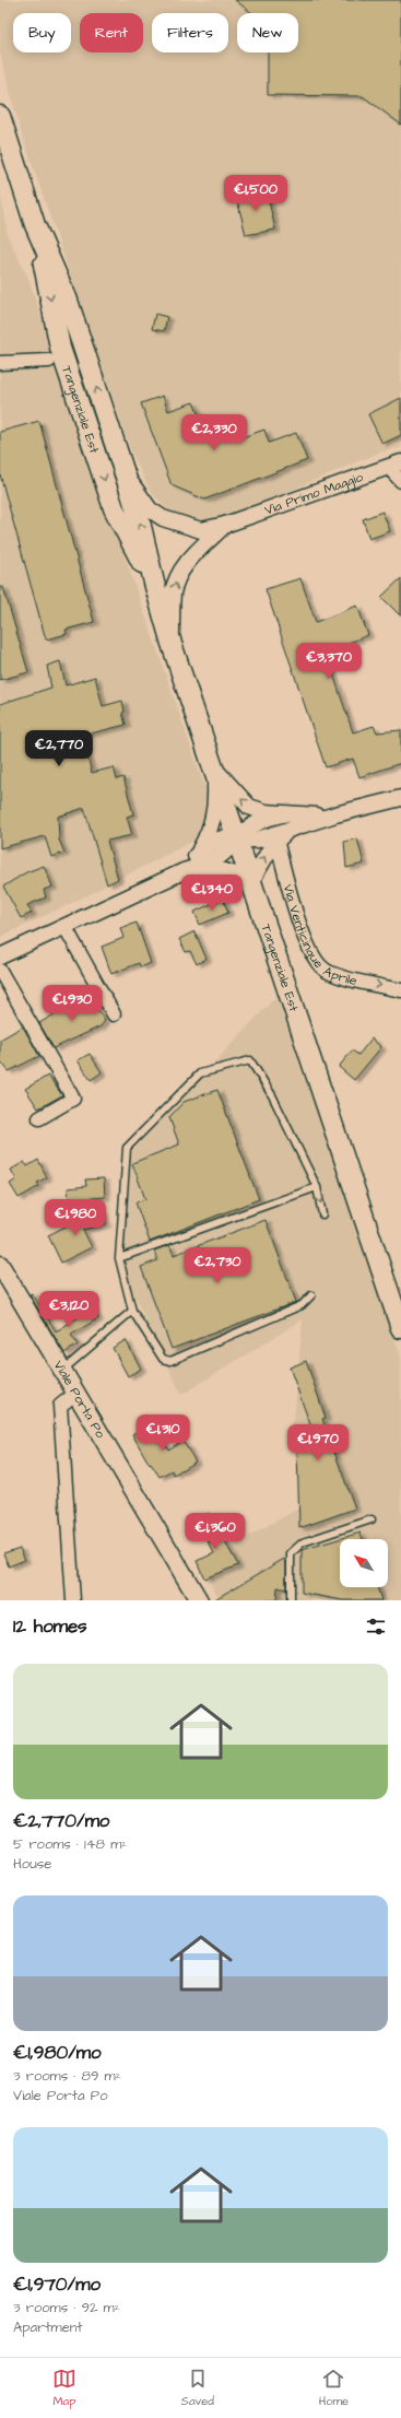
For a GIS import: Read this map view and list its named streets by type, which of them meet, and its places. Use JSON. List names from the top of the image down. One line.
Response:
{"streets":{"main road":["Tangenziale Est","Viale Porta Po"],"street":["Via Primo Maggio","Via Venticinque Aprile"]},"crossings":[["Tangenziale Est","Via Primo Maggio"]],"one_way":["Via Venticinque Aprile"],"north":"top left","page":{"chip":["Buy","Rent","Filters","New"],"price":["€1,500","€2,330","€3,370","€2,770","€1,340","€1,930","€1,980","€2,730","€3,120","€1,310","€1,970","€1,360"],"heading":"12 homes","list":[{"name":"€2,770/mo","note":"5 rooms · 148 m² · House"},{"name":"€1,980/mo","note":"3 rooms · 89 m² · Viale Porta Po"},{"name":"€1,970/mo","note":"3 rooms · 92 m² · Apartment"}],"tabs":["Map","Saved","Home"]}}
